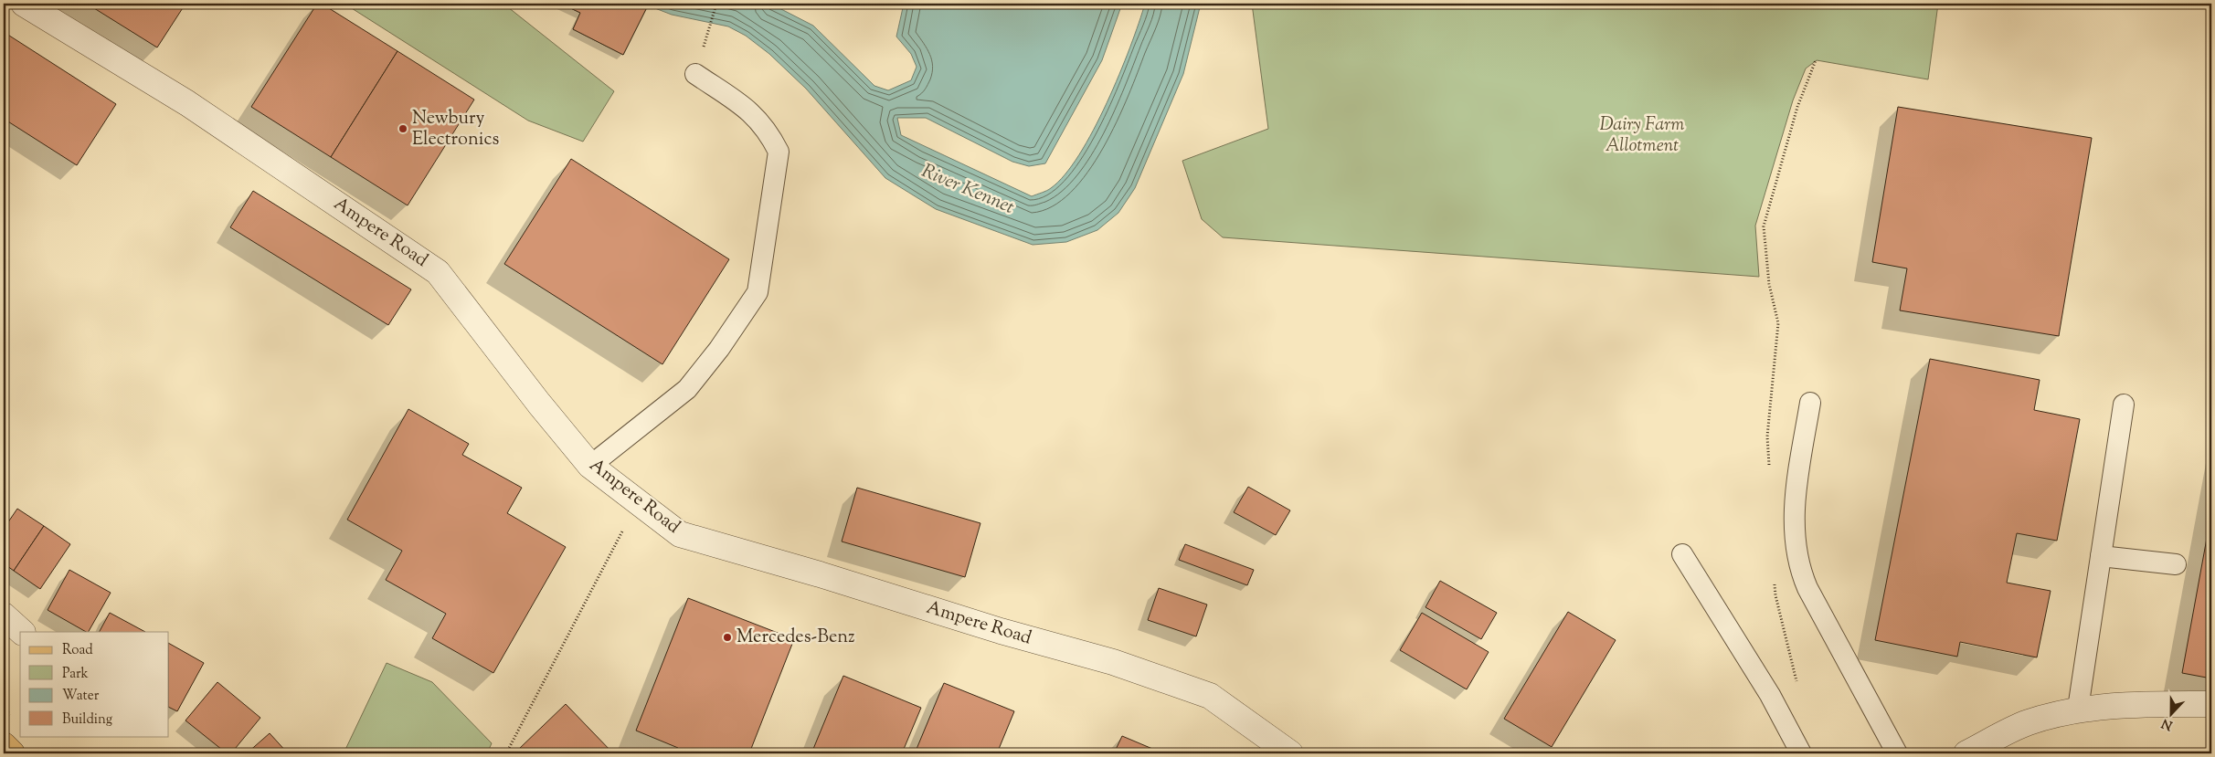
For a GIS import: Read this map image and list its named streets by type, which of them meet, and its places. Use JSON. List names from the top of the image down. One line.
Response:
{"streets":{"street":["Ampere Road"]},"water":["River Kennet"],"parks":["Dairy Farm Allotment"],"places":["Newbury Electronics","Mercedes-Benz"],"legend":["Road","Park","Water","Building"],"north":"bottom"}
